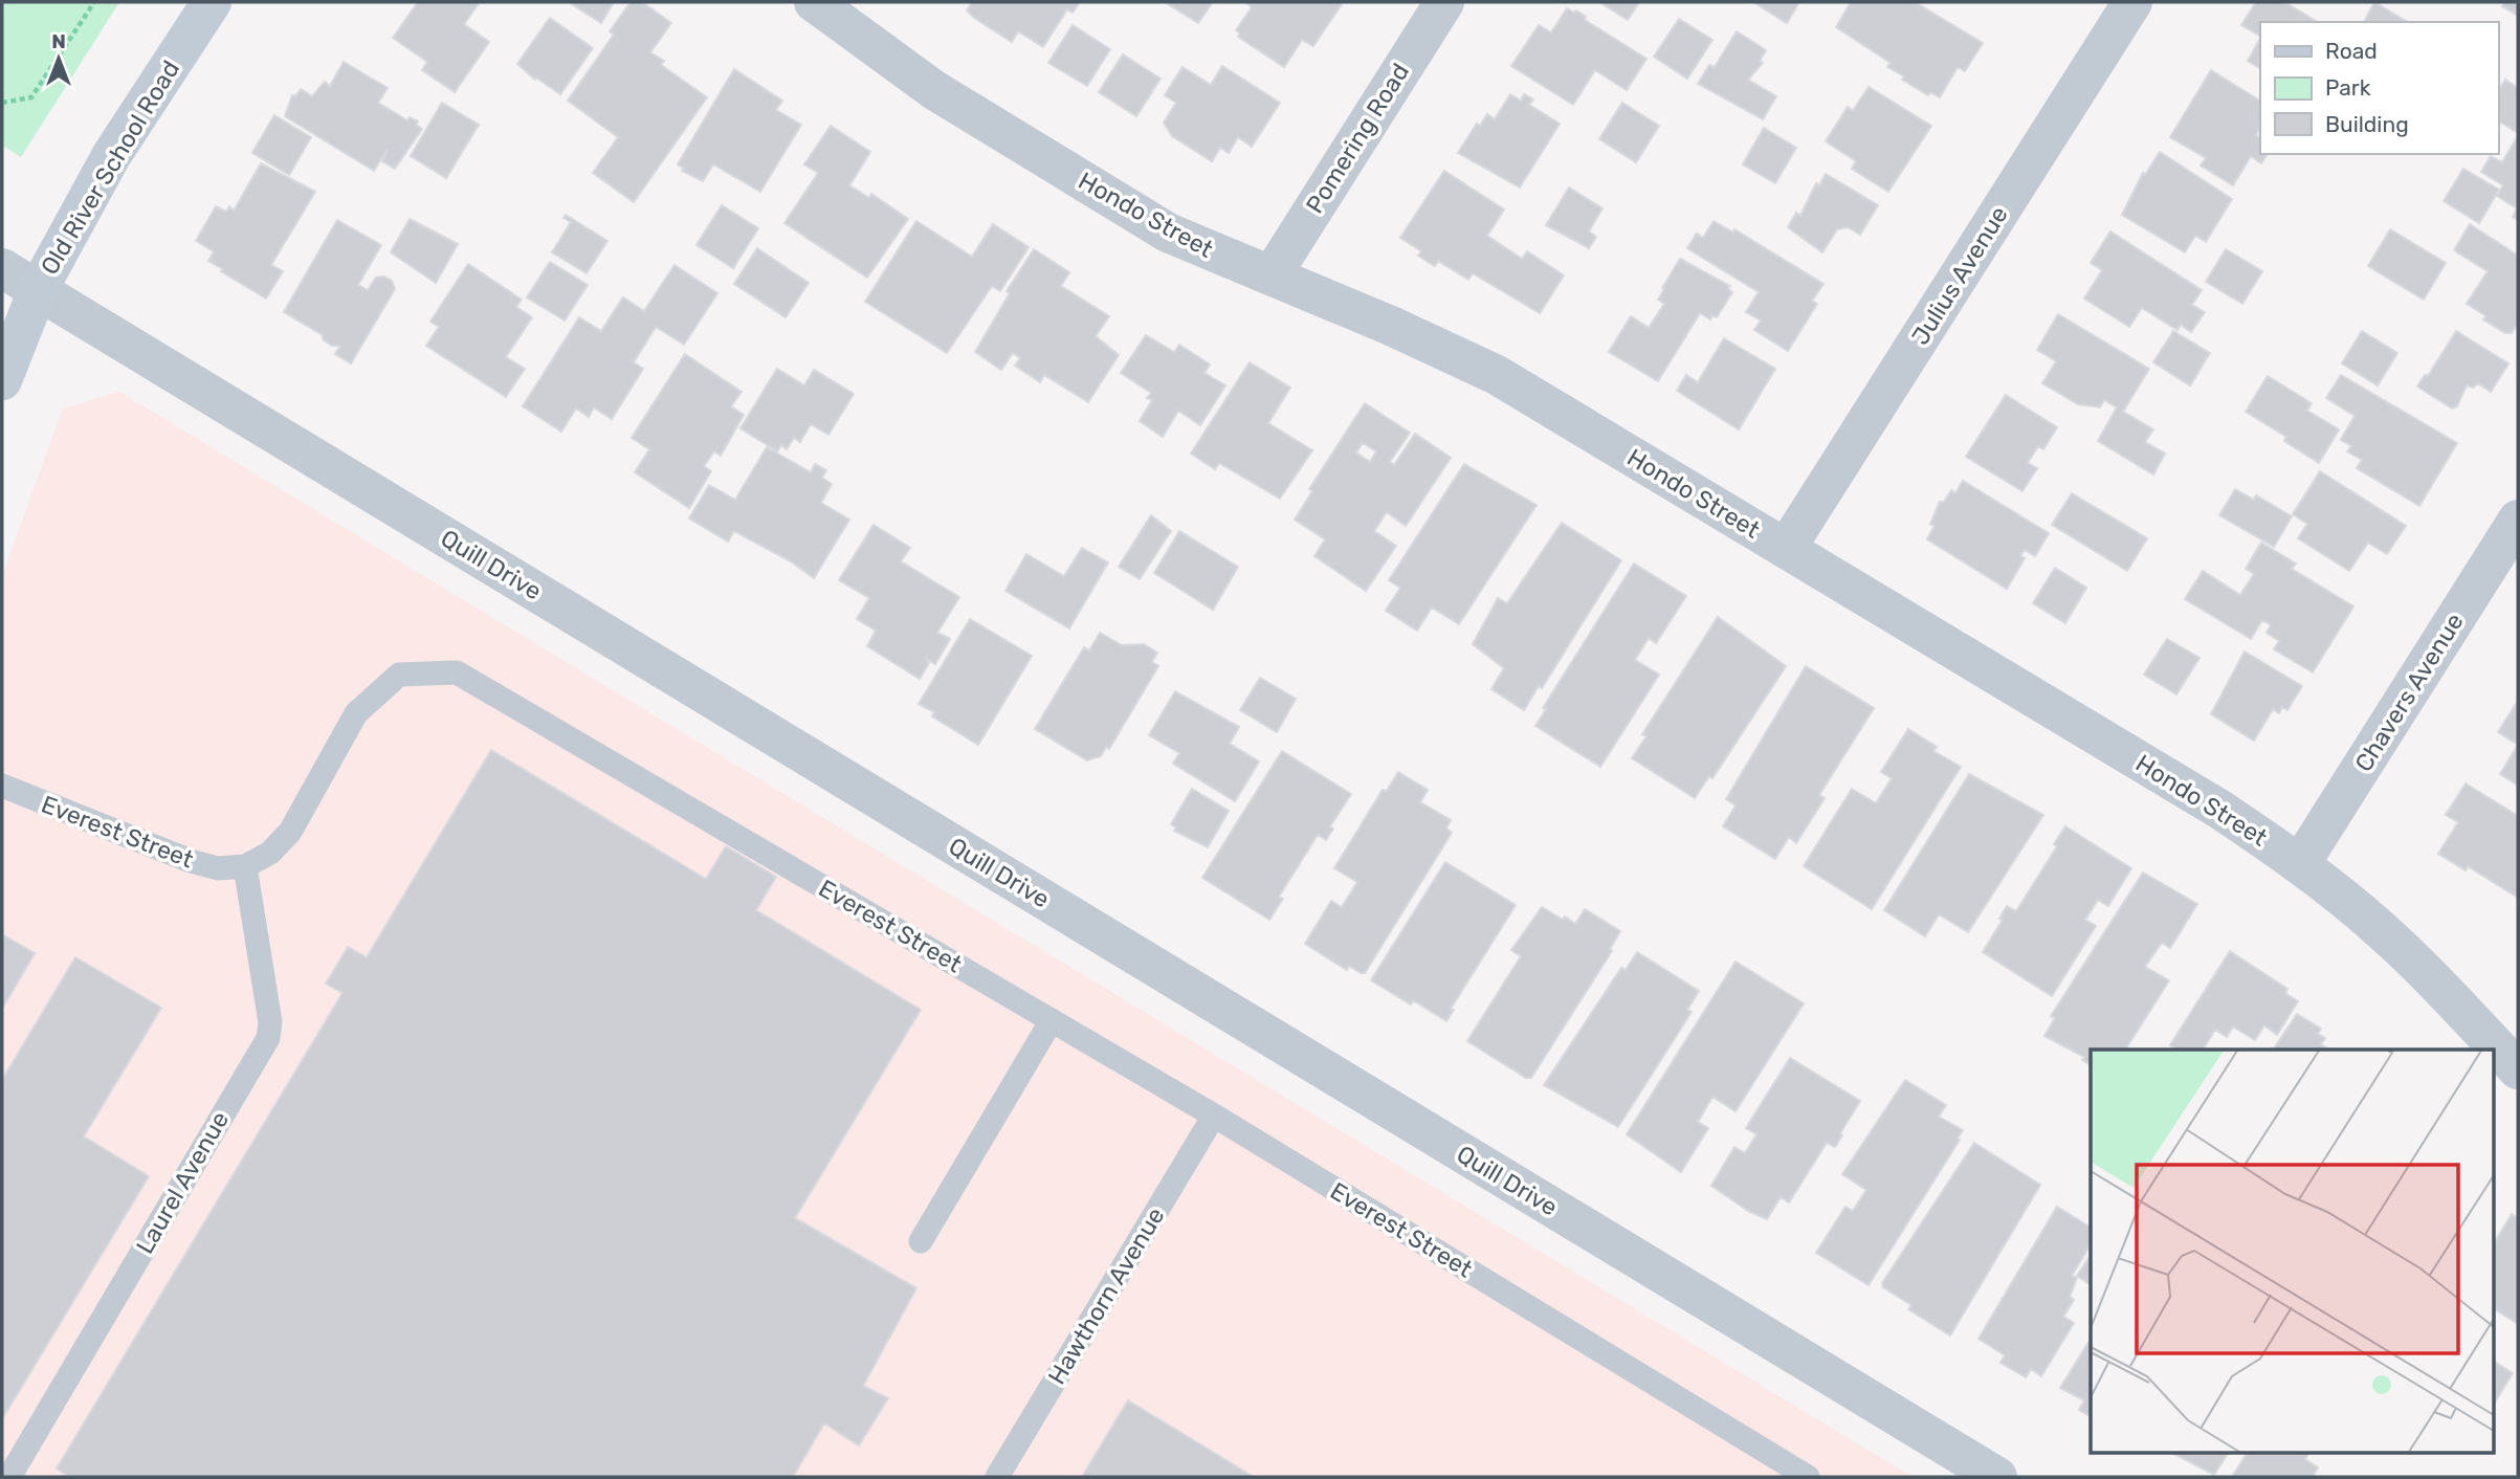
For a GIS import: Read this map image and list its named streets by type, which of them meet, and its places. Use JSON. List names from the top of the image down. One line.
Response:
{"streets":{"main road":["Old River School Road"],"street":["Pomering Road","Hondo Street","Julius Avenue","Quill Drive","Chavers Avenue"],"lane":["Everest Street","Laurel Avenue","Hawthorn Avenue"]},"crossings":[["Pomering Road","Hondo Street"],["Old River School Road","Quill Drive"],["Hondo Street","Julius Avenue"],["Hondo Street","Chavers Avenue"],["Everest Street","Laurel Avenue"],["Everest Street","Hawthorn Avenue"]],"legend":["Road","Park","Building"],"north":"top"}
